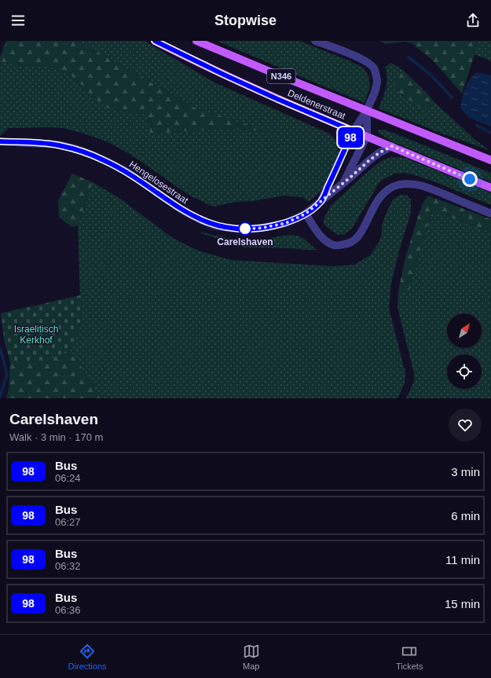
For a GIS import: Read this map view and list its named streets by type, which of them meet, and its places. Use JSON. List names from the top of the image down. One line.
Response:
{"streets":{"main road":["N346","Deldenerstraat"],"street":["Hengelosestraat"]},"crossings":[["Deldenerstraat","Hengelosestraat"]],"parks":["Israelitisch Kerkhof"],"places":["Carelshaven"],"lines":["bus line 98"],"north":"top right","page":{"header":"Stopwise","on_map":"98","heading":["Carelshaven","Walk · 3 min · 170 m"],"list":[{"mark":"98","name":"Bus","note":"06:24","value":"3 min"},{"mark":"98","name":"Bus","note":"06:27","value":"6 min"},{"mark":"98","name":"Bus","note":"06:32","value":"11 min"},{"mark":"98","name":"Bus","note":"06:36","value":"15 min"}],"tabs":["Directions","Map","Tickets"]}}
